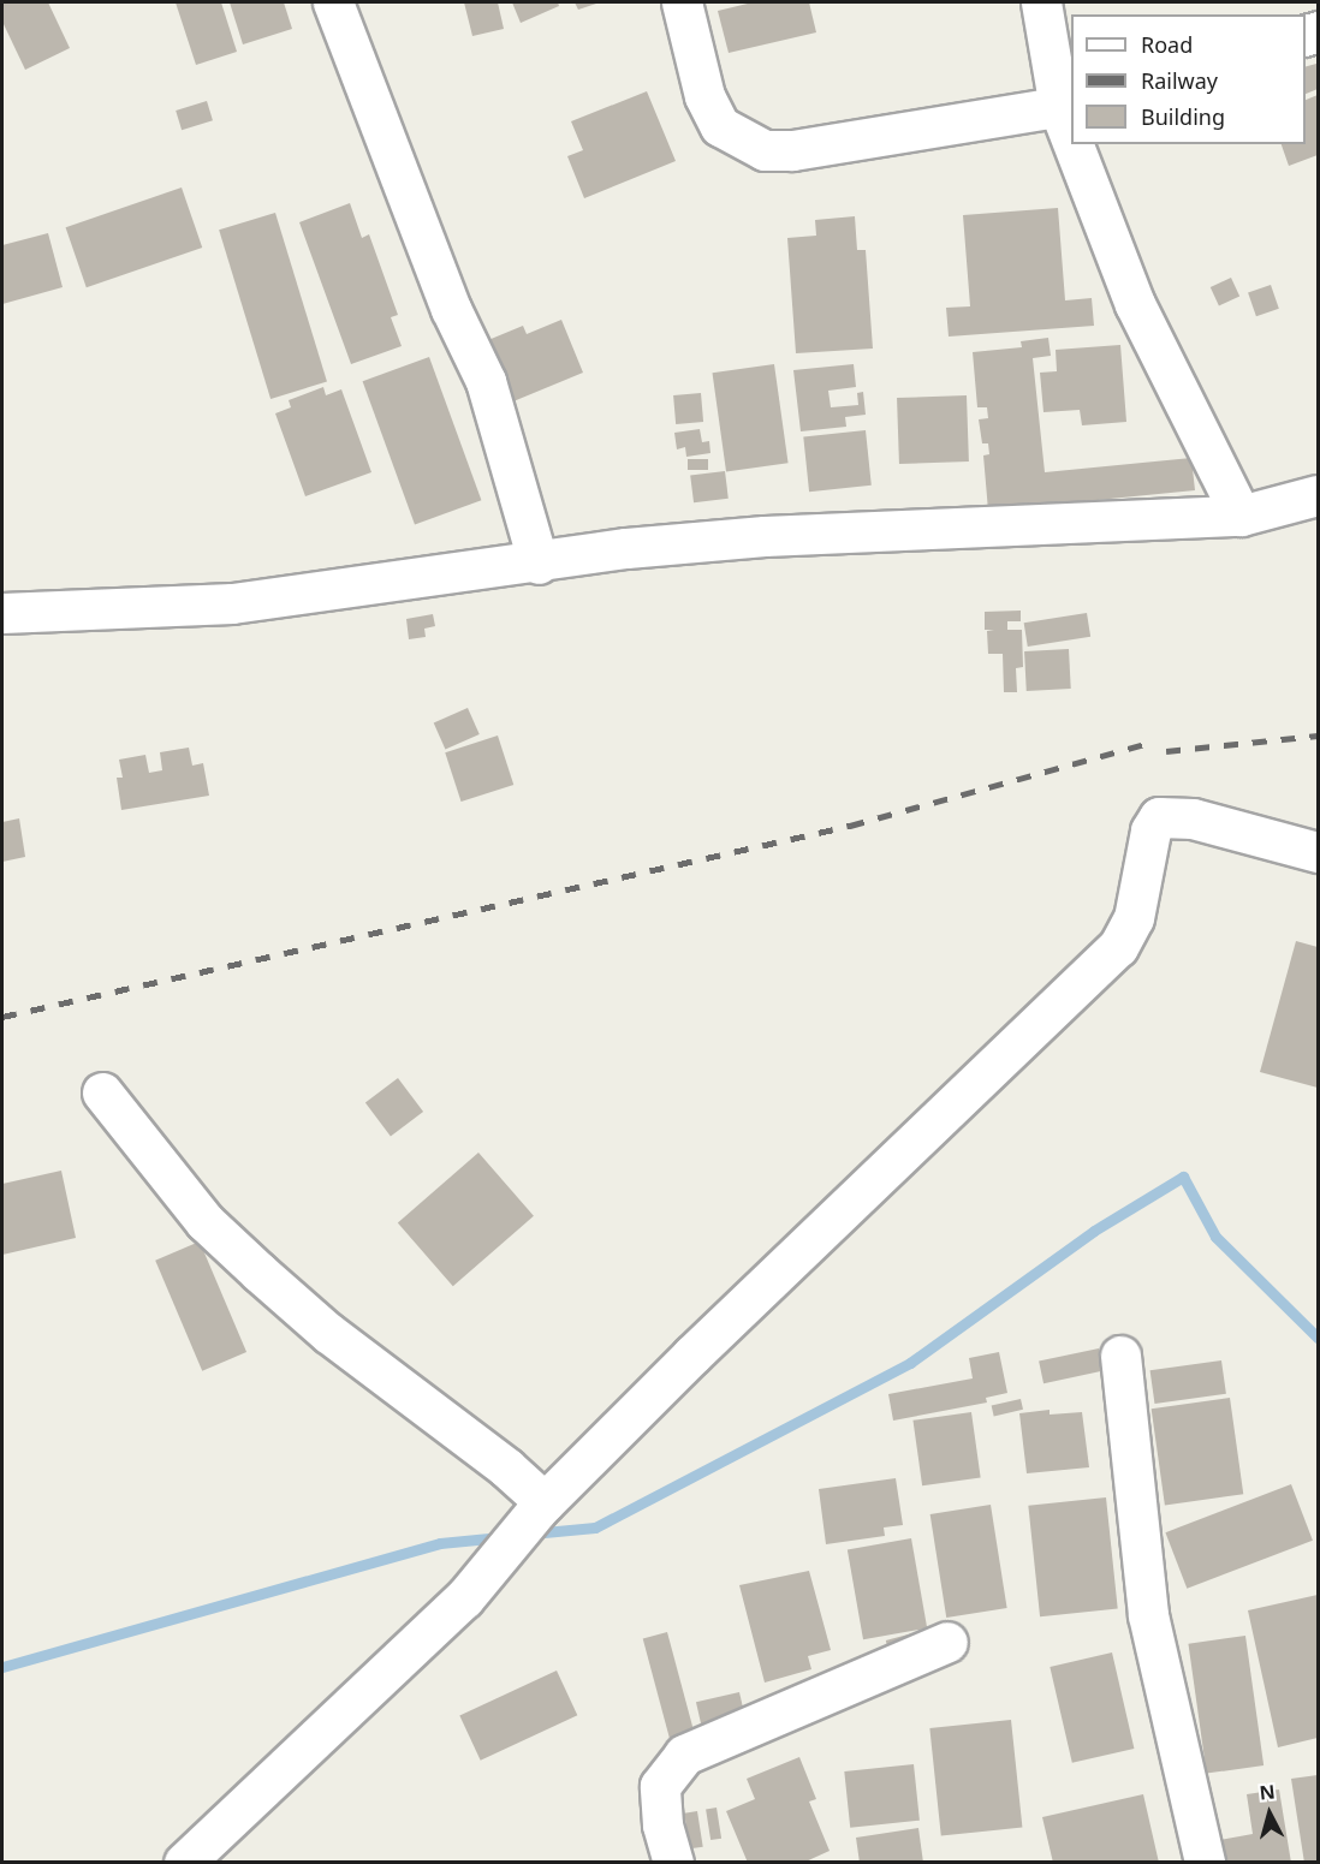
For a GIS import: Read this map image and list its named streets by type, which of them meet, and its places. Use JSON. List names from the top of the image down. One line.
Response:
{"legend":["Road","Railway","Building"],"north":"top"}
